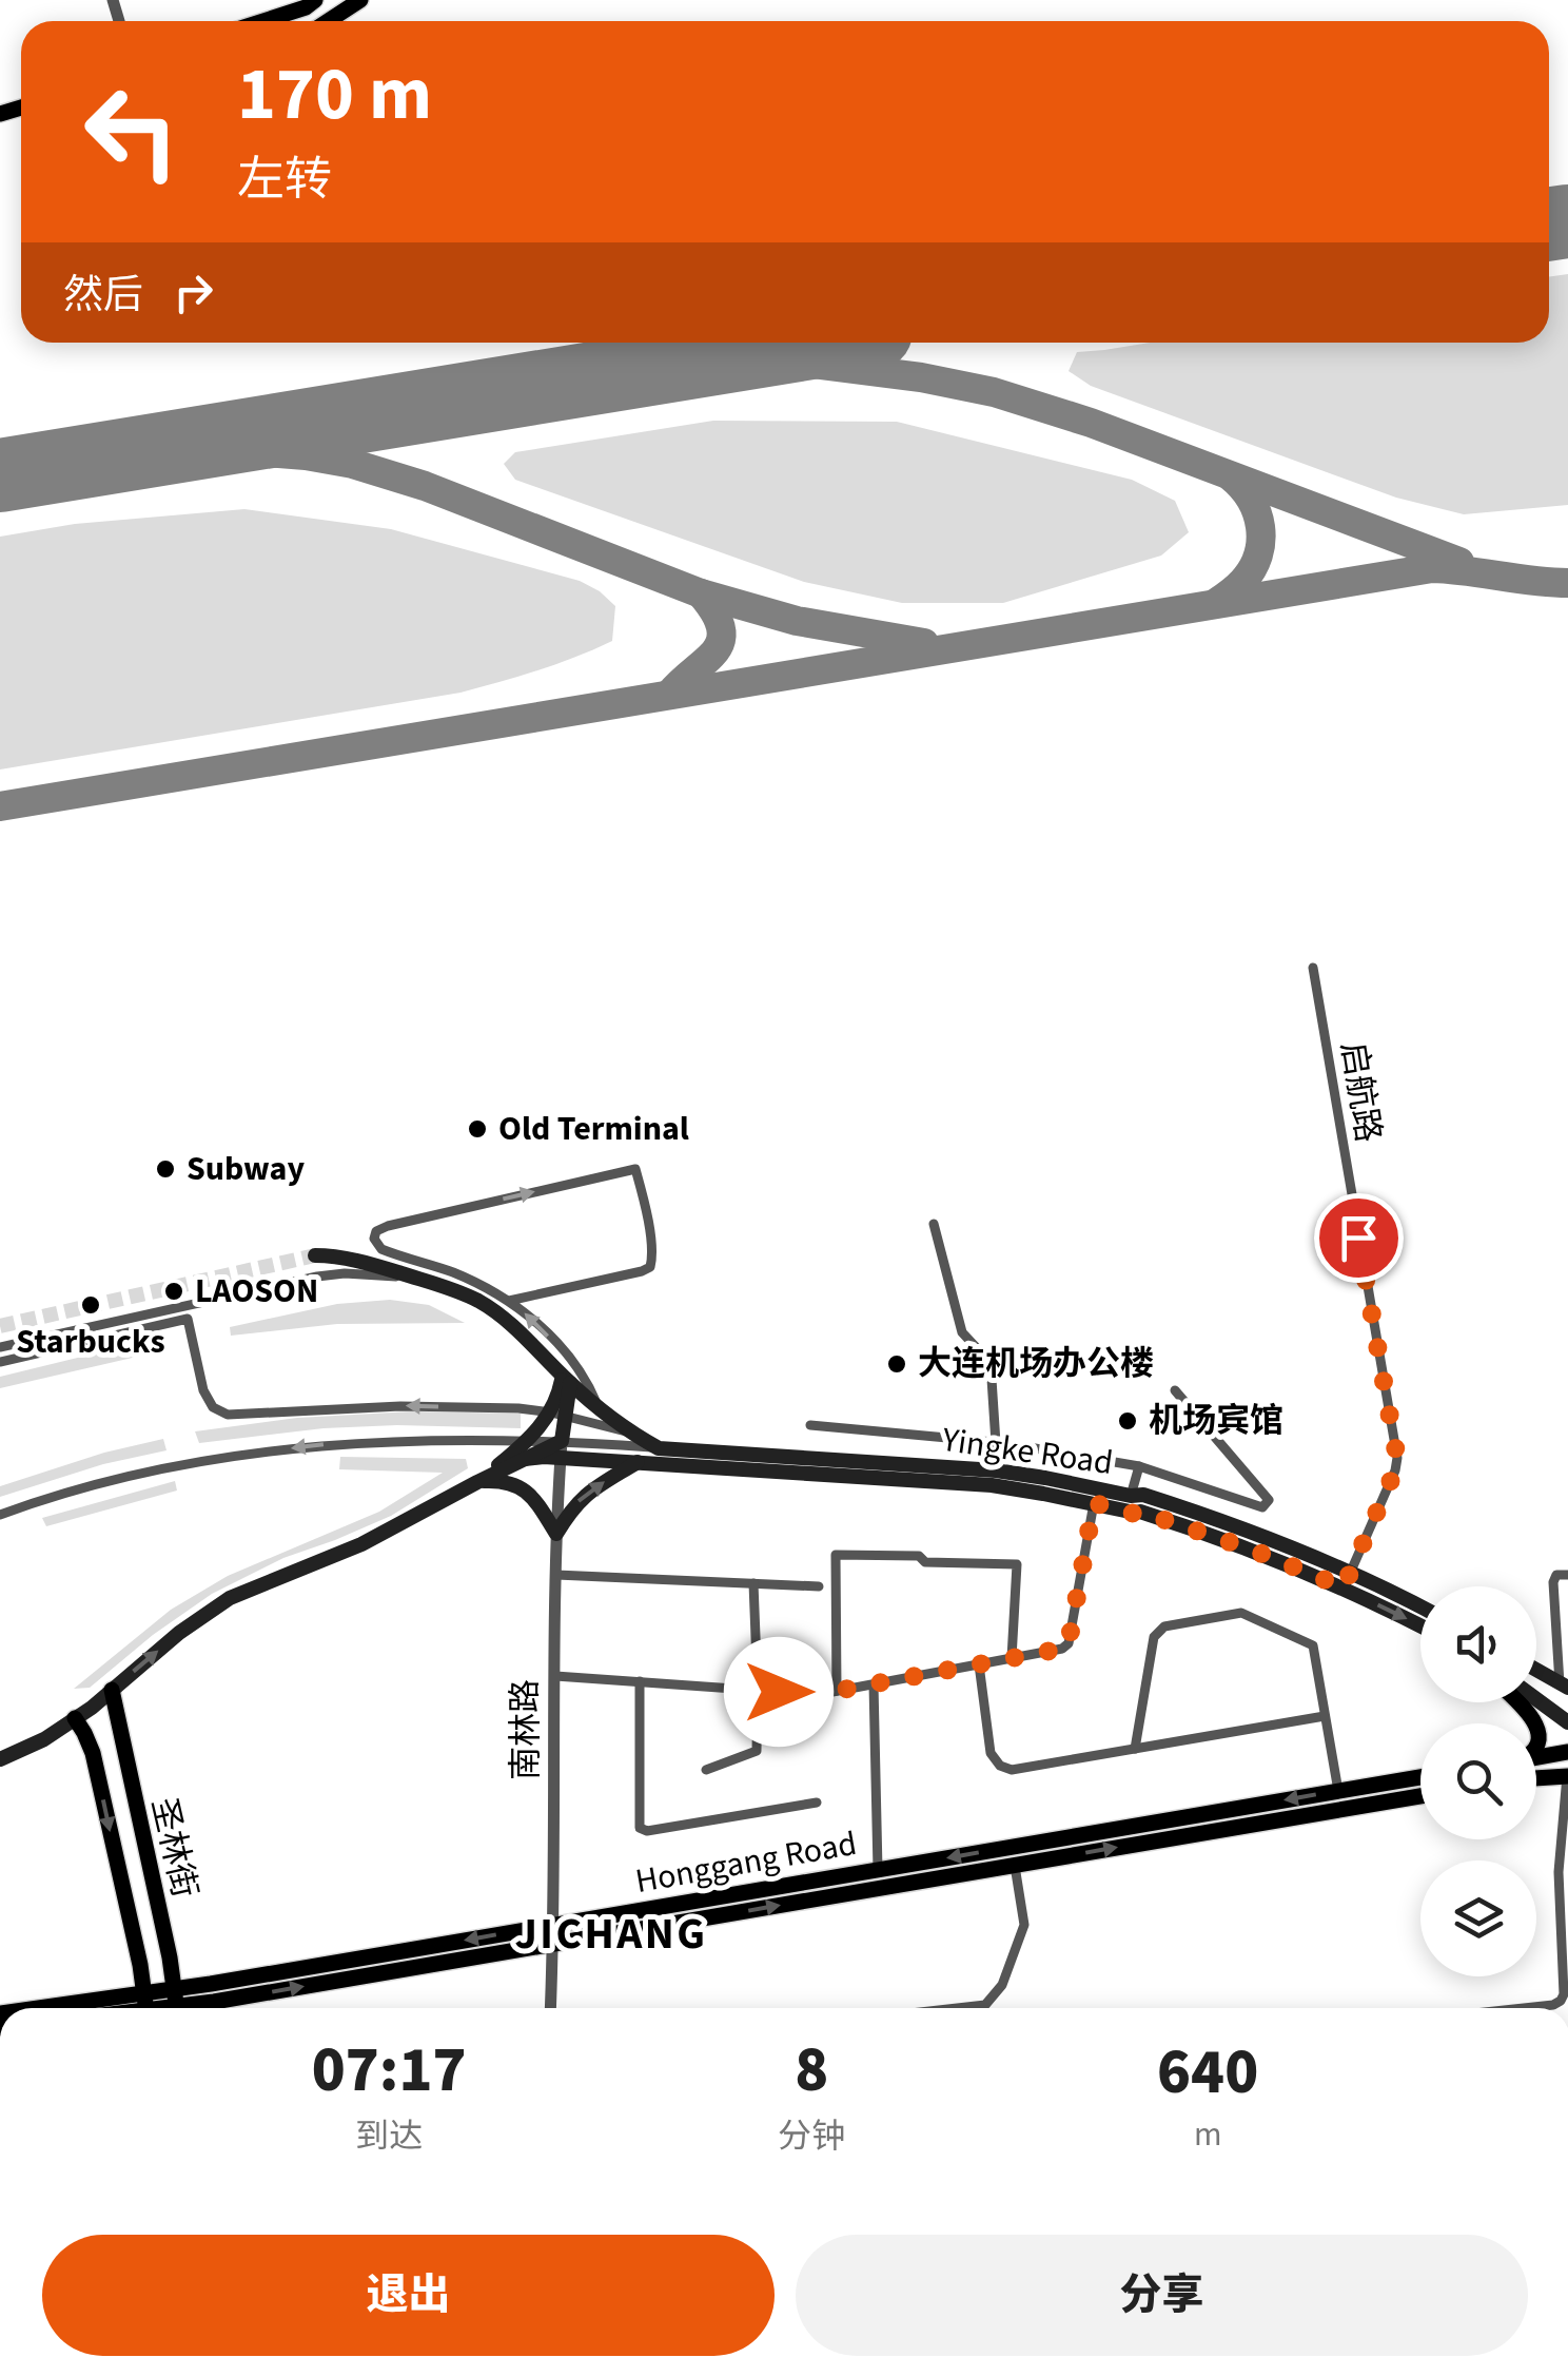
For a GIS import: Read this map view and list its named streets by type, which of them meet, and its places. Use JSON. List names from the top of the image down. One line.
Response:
{"streets":{"main road":["Yingke Road","圣林街","Honggang Road"],"street":["启航路","南林路"]},"crossings":[["启航路","Yingke Road"],["Yingke Road","南林路"],["南林路","Honggang Road"],["圣林街","Honggang Road"]],"districts":["JICHANG"],"places":["Old Terminal","Subway","LAOSON","Starbucks","大连机场办公楼","机场宾馆"],"page":{"turn":["170 m","左转"],"then":"然后","eta":["07:17","到达","8","分钟","640","m"],"buttons":["退出","分享"]}}
